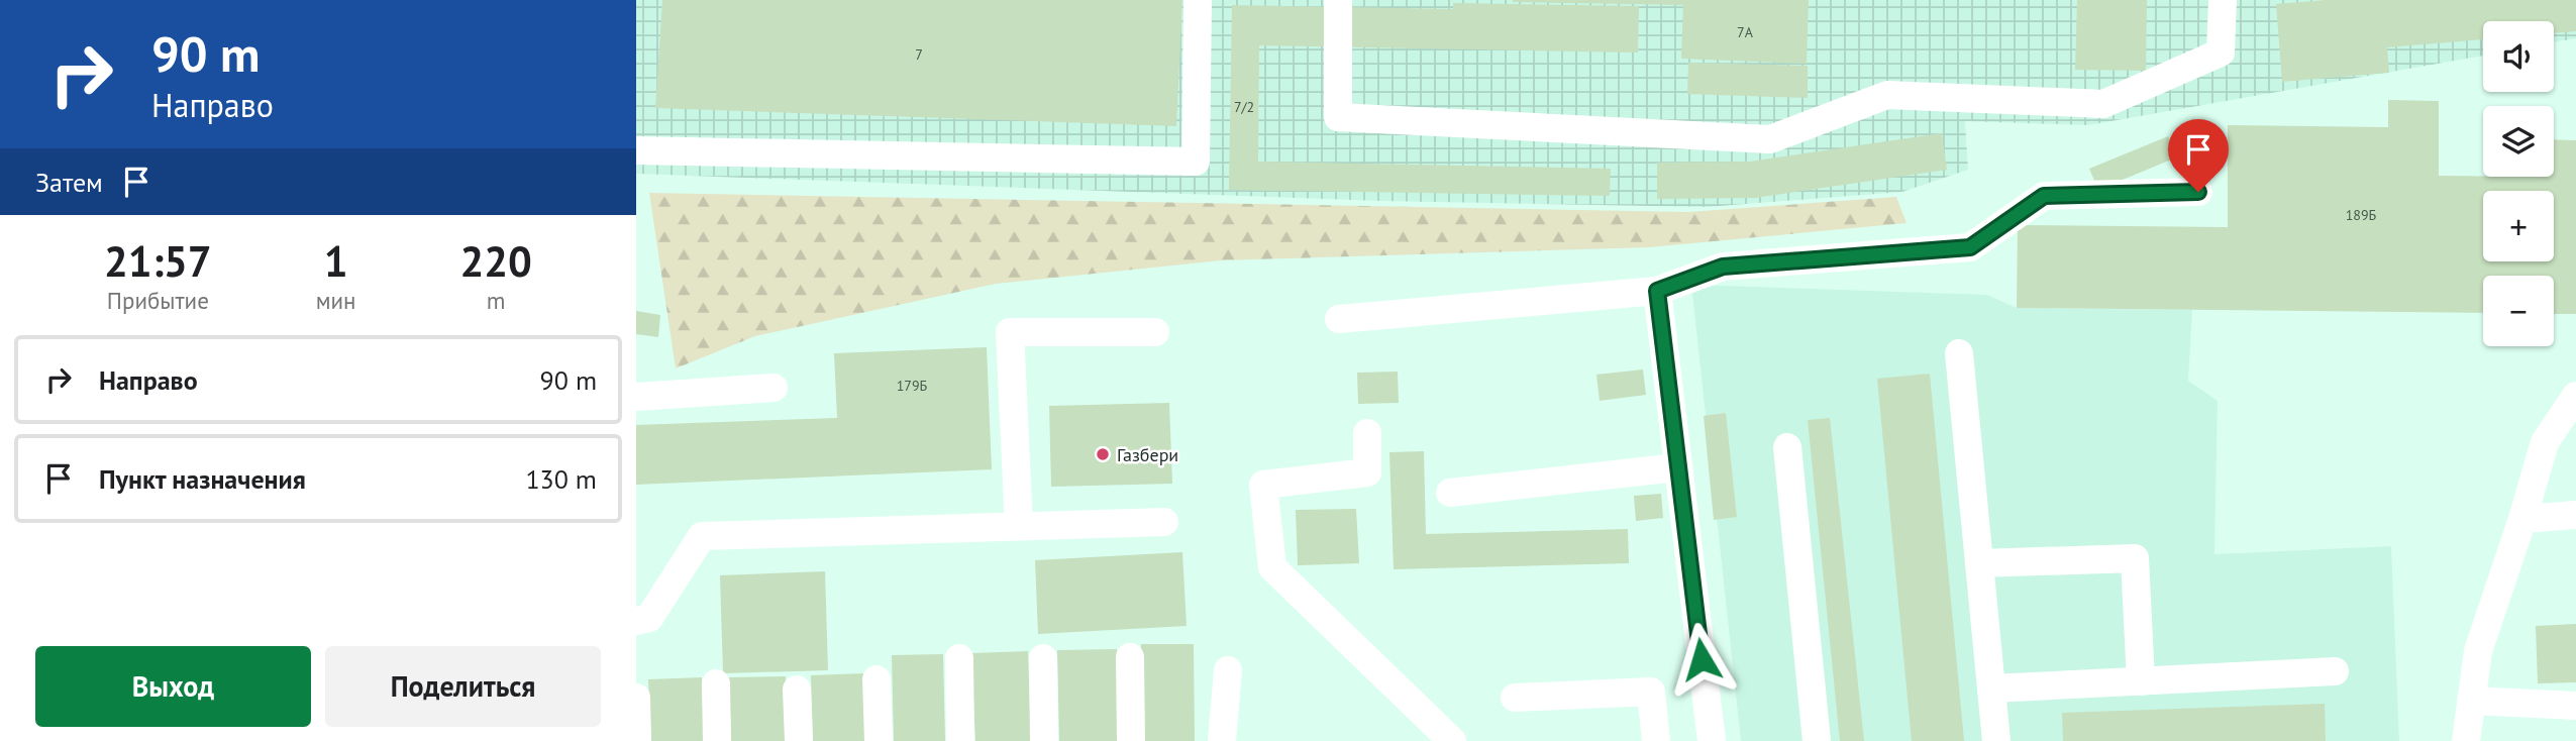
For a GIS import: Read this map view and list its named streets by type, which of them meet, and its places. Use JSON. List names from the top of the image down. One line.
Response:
{"places":["Газбери"],"house_numbers":["7А","7","7/2","189Б","179Б"],"page":{"turn":["90 m","Направо"],"map_buttons":["+","−"],"then":"Затем","eta":["21:57","Прибытие","1","мин","220","m"],"list":[{"name":"Направо","value":"90 m"},{"name":"Пункт назначения","value":"130 m"}],"buttons":["Выход","Поделиться"]}}
